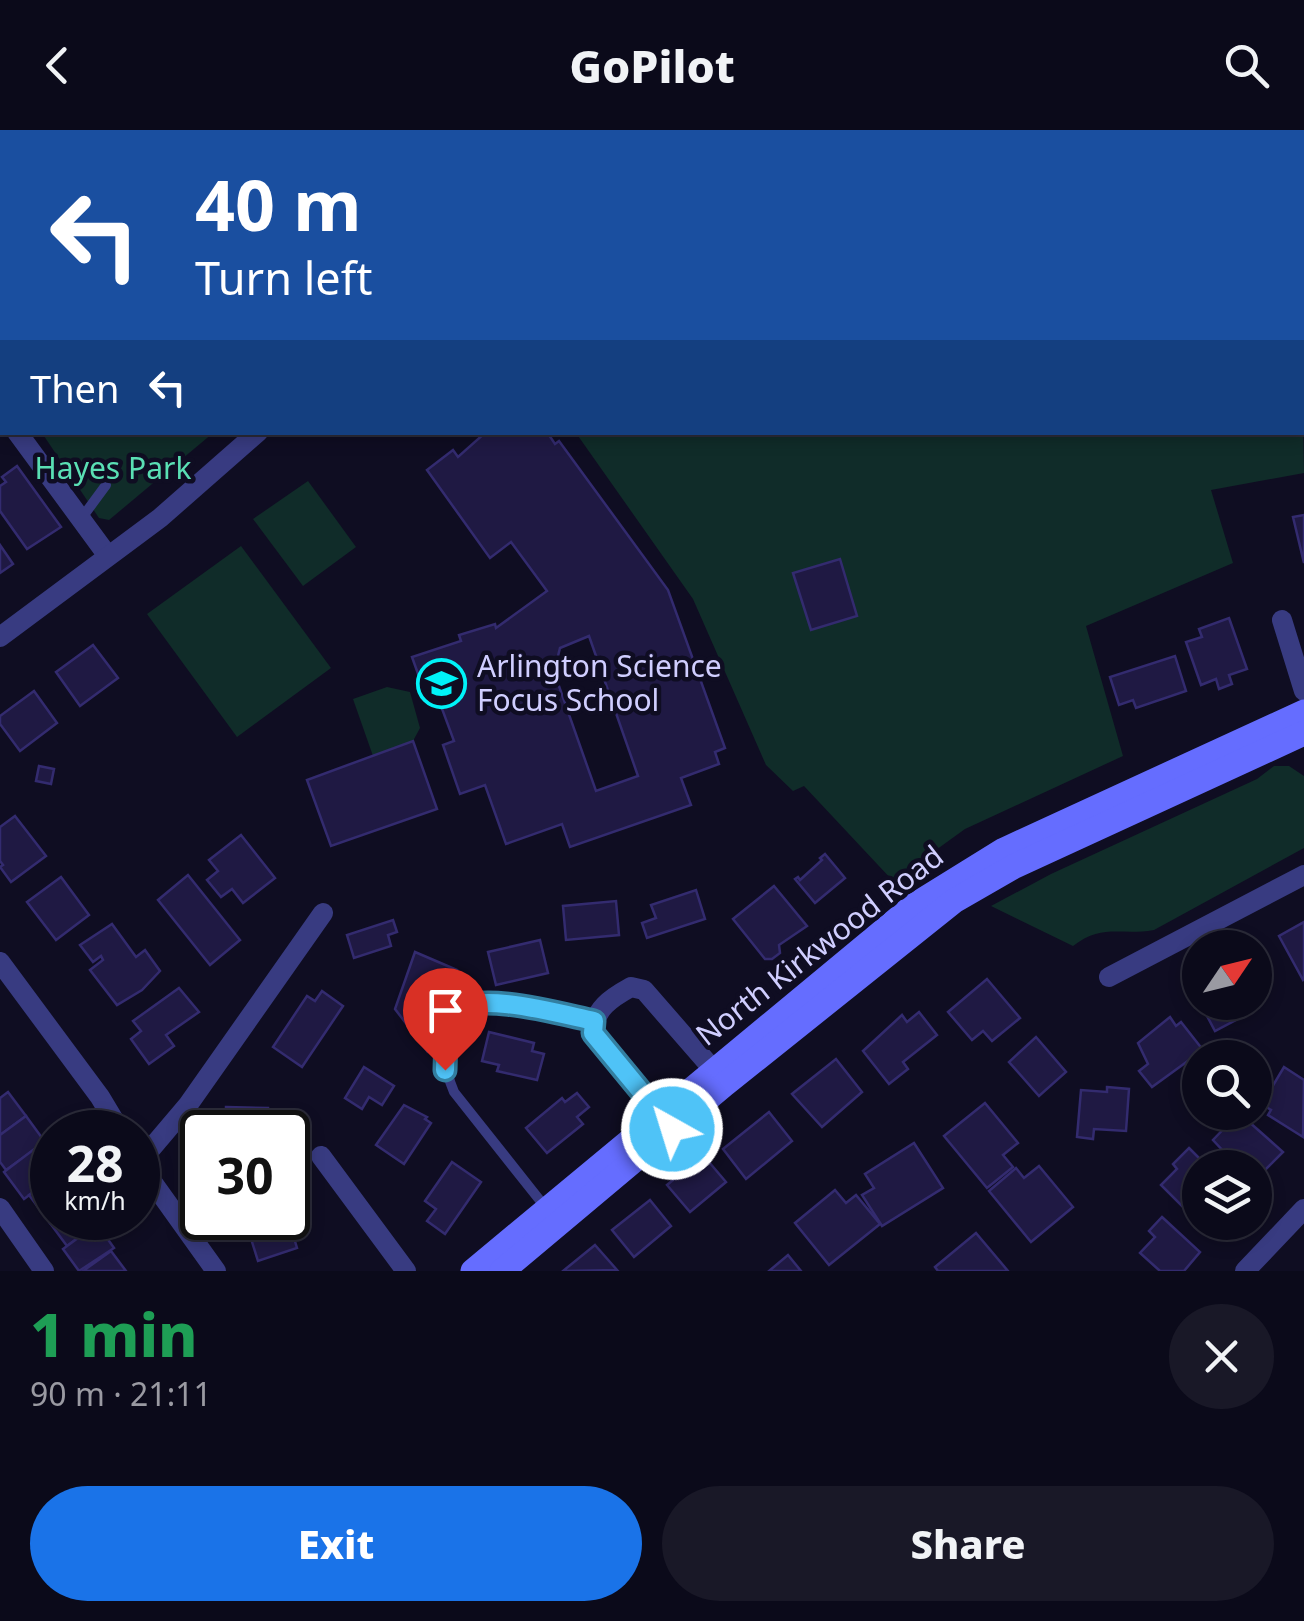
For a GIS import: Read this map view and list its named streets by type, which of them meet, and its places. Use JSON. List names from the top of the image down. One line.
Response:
{"streets":{"main road":["North Kirkwood Road"]},"parks":["Hayes Park"],"places":{"school or university":["Arlington Science Focus School"]},"north":"top right","page":{"header":"GoPilot","turn":["40 m","Turn left"],"then":"Then","speed":"28 km/h","limit":"30","heading":["1 min","90 m · 21:11"],"buttons":["Exit","Share"]}}
